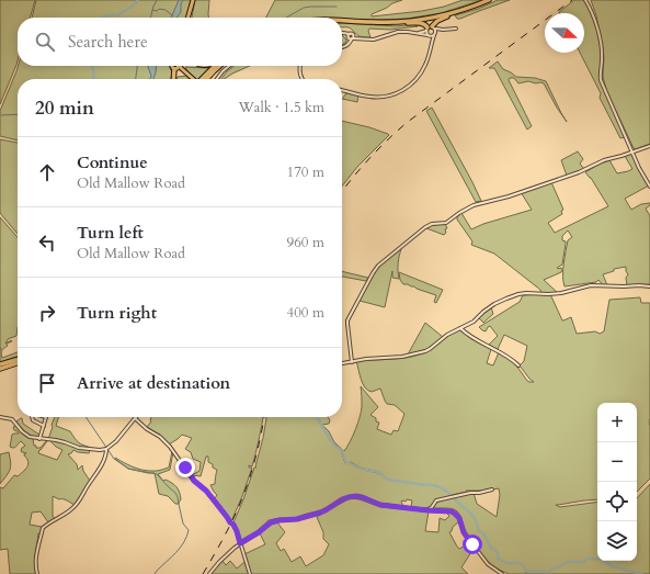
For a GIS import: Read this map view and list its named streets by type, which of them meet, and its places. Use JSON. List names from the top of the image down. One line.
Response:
{"north":"right","page":{"search":"Search here","heading":["20 min","Walk · 1.5 km"],"list":[["Continue","Old Mallow Road","170 m"],["Turn left","Old Mallow Road","960 m"],["Turn right","400 m"],"Arrive at destination"],"map_buttons":["+","−"]}}
